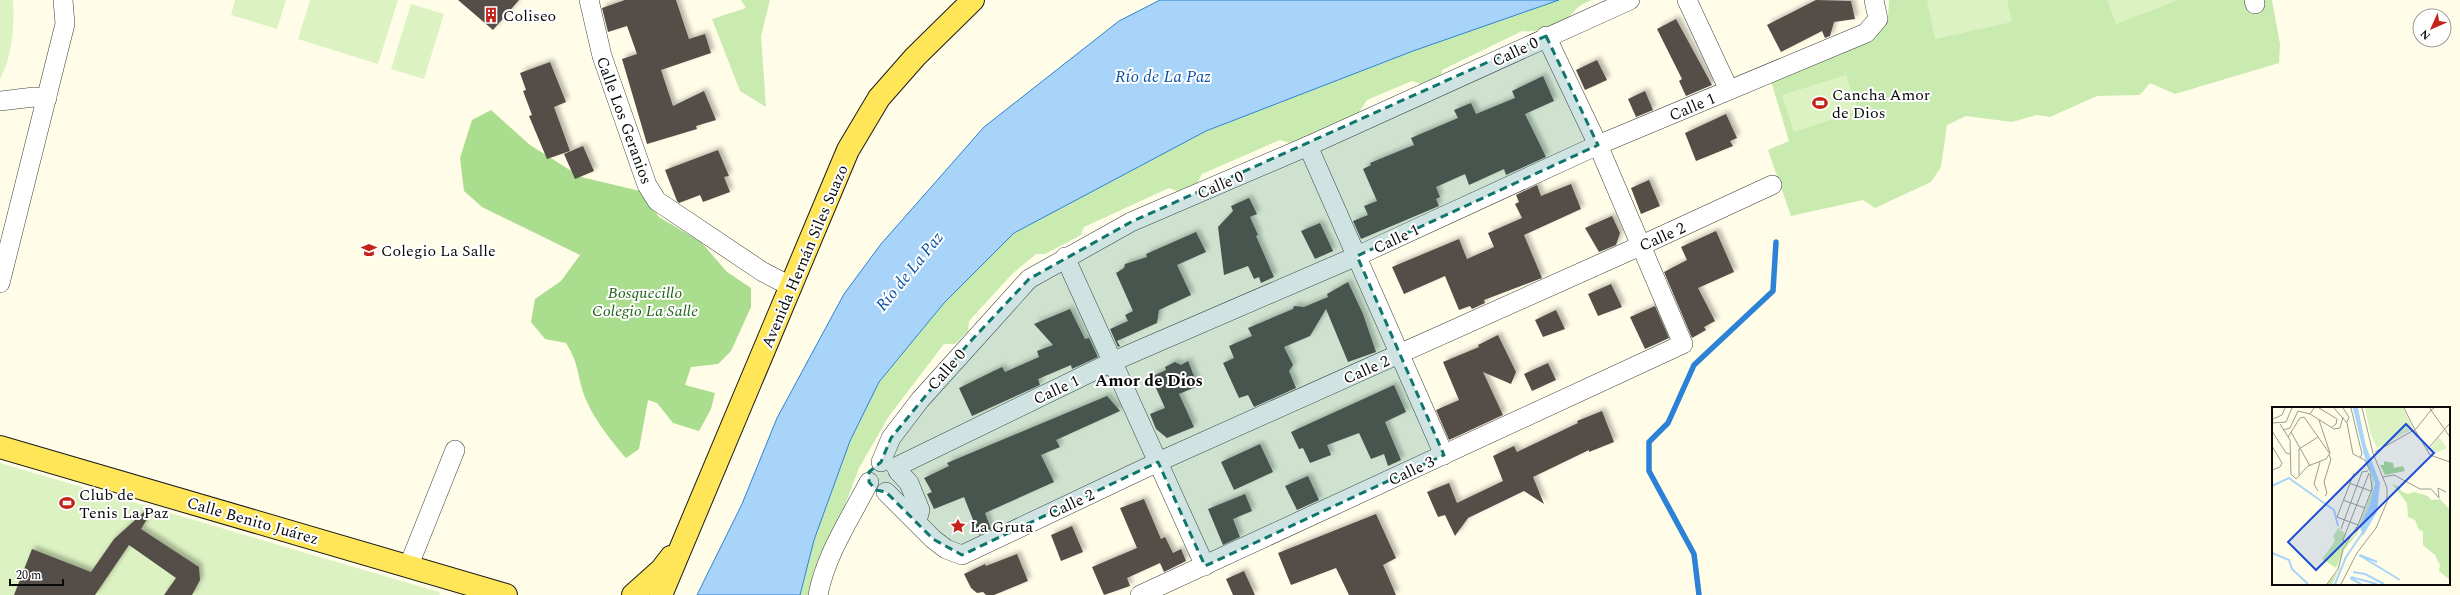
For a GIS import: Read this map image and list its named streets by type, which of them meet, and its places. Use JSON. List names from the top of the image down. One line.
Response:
{"streets":{"main road":["Avenida Hernán Siles Suazo","Calle Benito Juárez"],"street":["Calle 0","Calle 1","Calle Los Geranios","Calle 2","Calle 3"]},"crossings":[["Calle 0","Calle 1"],["Calle Los Geranios","Avenida Hernán Siles Suazo"],["Calle 2","Calle 3"]],"districts":["Amor de Dios"],"water":["Río de La Paz"],"parks":["Bosquecillo Colegio La Salle"],"places":{"building":["Coliseo"],"sports":["Cancha Amor de Dios","Club de Tenis La Paz"],"school or university":["Colegio La Salle"],"place":["La Gruta"]},"scale_bar":"20 m","north":"bottom left"}
